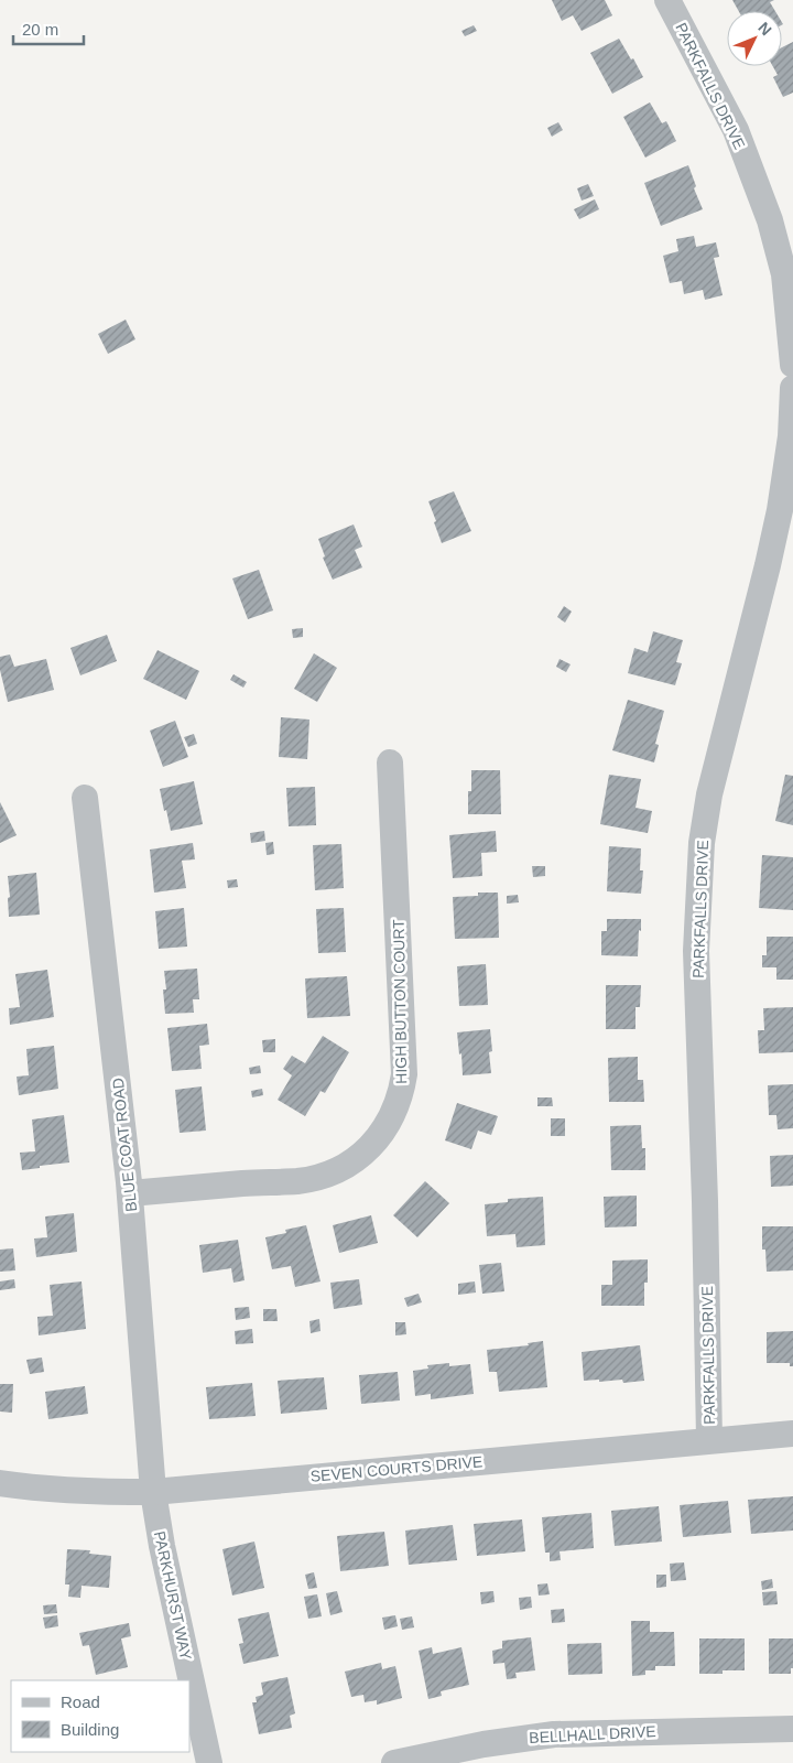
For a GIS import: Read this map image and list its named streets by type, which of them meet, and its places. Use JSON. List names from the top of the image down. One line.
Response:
{"streets":{"street":["PARKFALLS DRIVE","HIGH BUTTON COURT","BLUE COAT ROAD","SEVEN COURTS DRIVE","PARKHURST WAY","BELLHALL DRIVE"]},"crossings":[["PARKFALLS DRIVE","SEVEN COURTS DRIVE"],["HIGH BUTTON COURT","BLUE COAT ROAD"],["BLUE COAT ROAD","SEVEN COURTS DRIVE"],["BLUE COAT ROAD","PARKHURST WAY"],["SEVEN COURTS DRIVE","PARKHURST WAY"]],"legend":["Road","Building"],"scale_bar":"20 m","north":"top right"}
